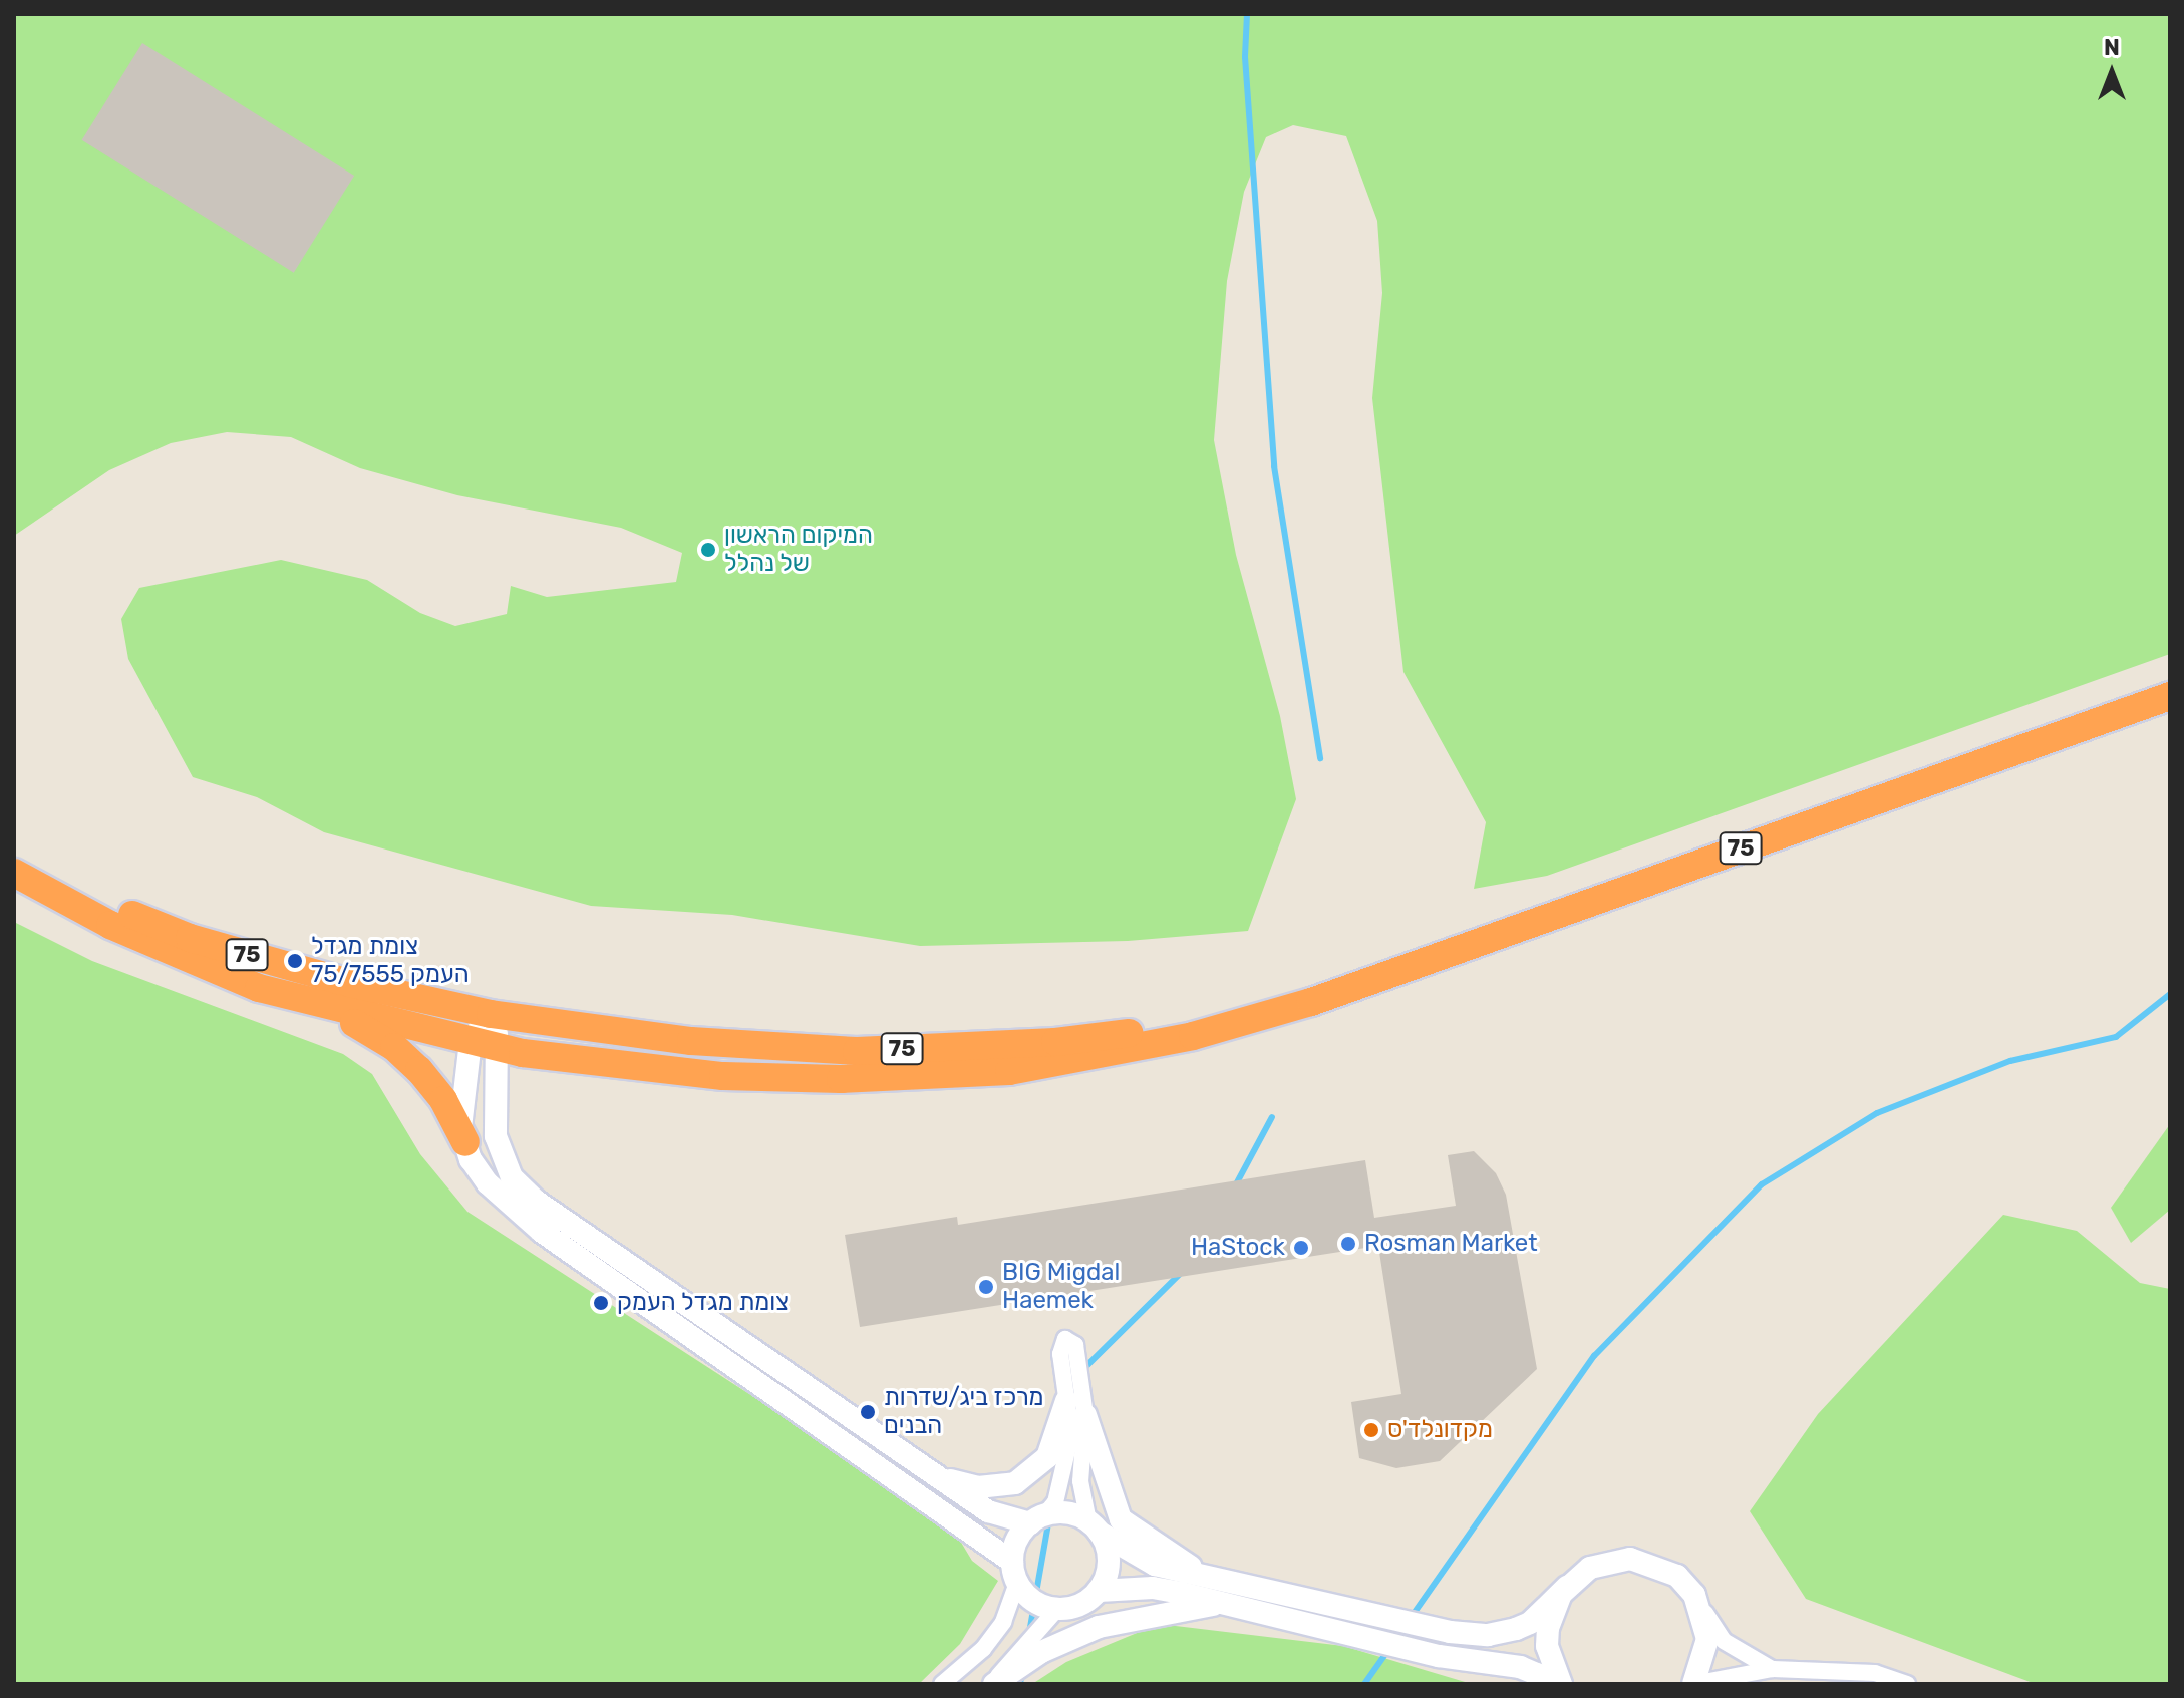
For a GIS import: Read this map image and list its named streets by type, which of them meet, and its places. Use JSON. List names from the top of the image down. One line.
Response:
{"streets":{"highway":["75"]},"places":["המיקום הראשון של נהלל","צומת מגדל העמק 75/7555","Rosman Market","HaStock","BIG Migdal Haemek","צומת מגדל העמק","מרכז ביג/שדרות הבנים","מקדונלד'ס"],"north":"top"}
